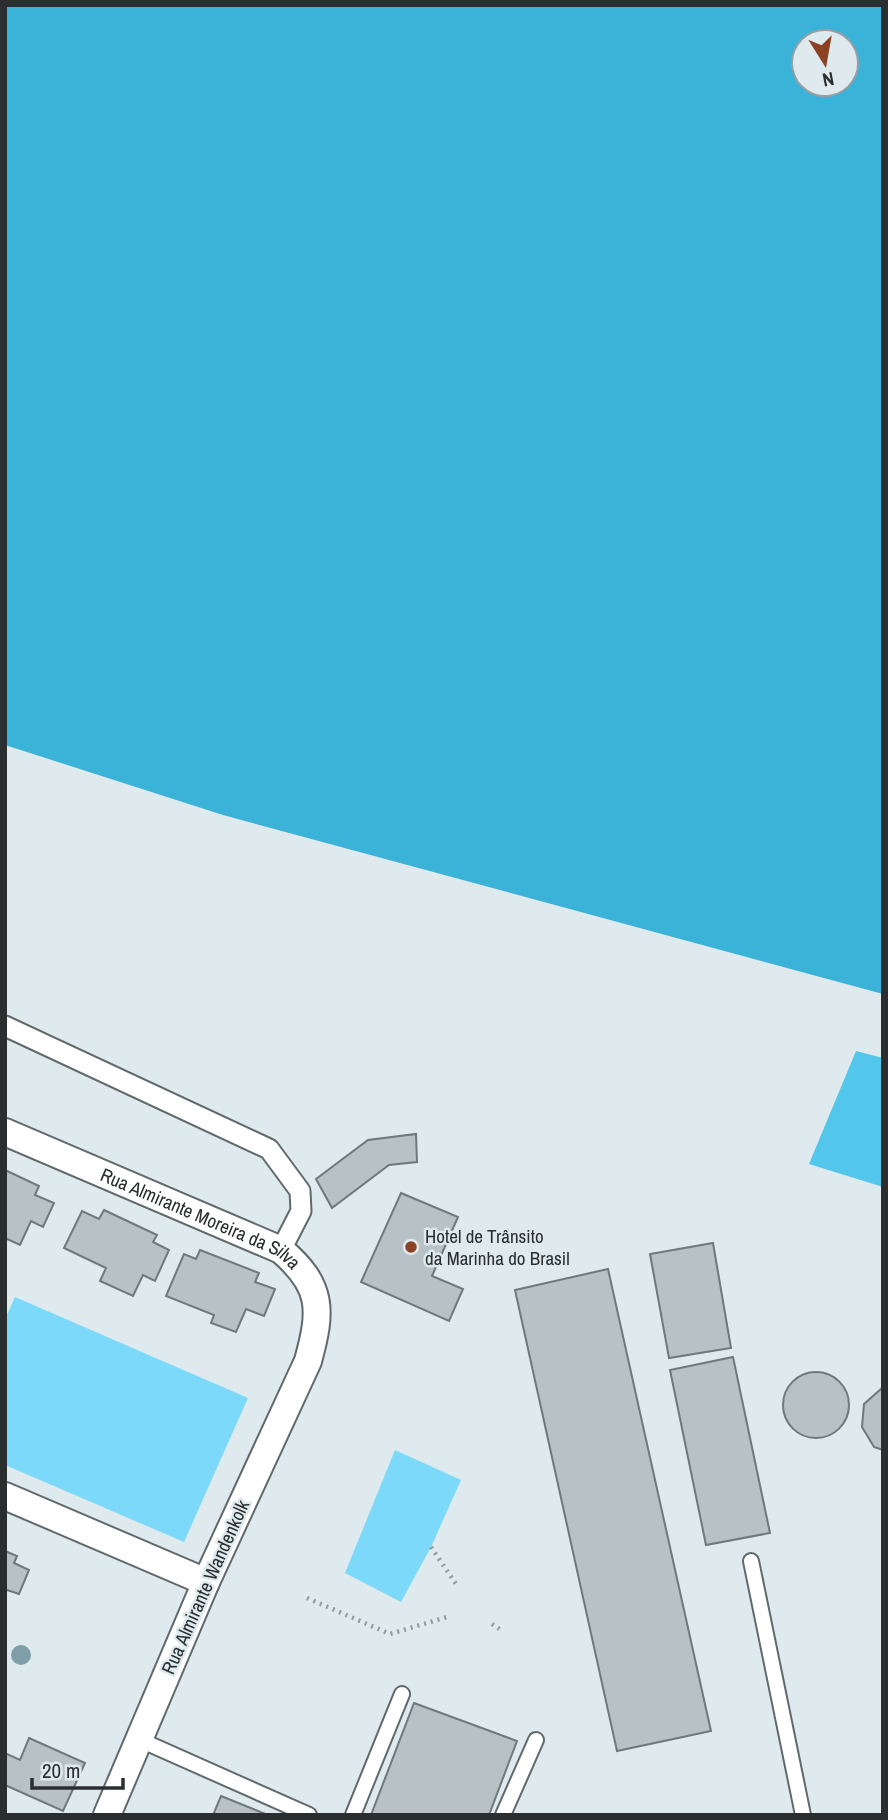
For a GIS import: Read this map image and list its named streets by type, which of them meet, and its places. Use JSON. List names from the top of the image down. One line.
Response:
{"streets":{"street":["Rua Almirante Moreira da Silva","Rua Almirante Wandenkolk"]},"crossings":[["Rua Almirante Moreira da Silva","Rua Almirante Wandenkolk"]],"places":["Hotel de Trânsito da Marinha do Brasil"],"scale_bar":"20 m","north":"bottom"}
